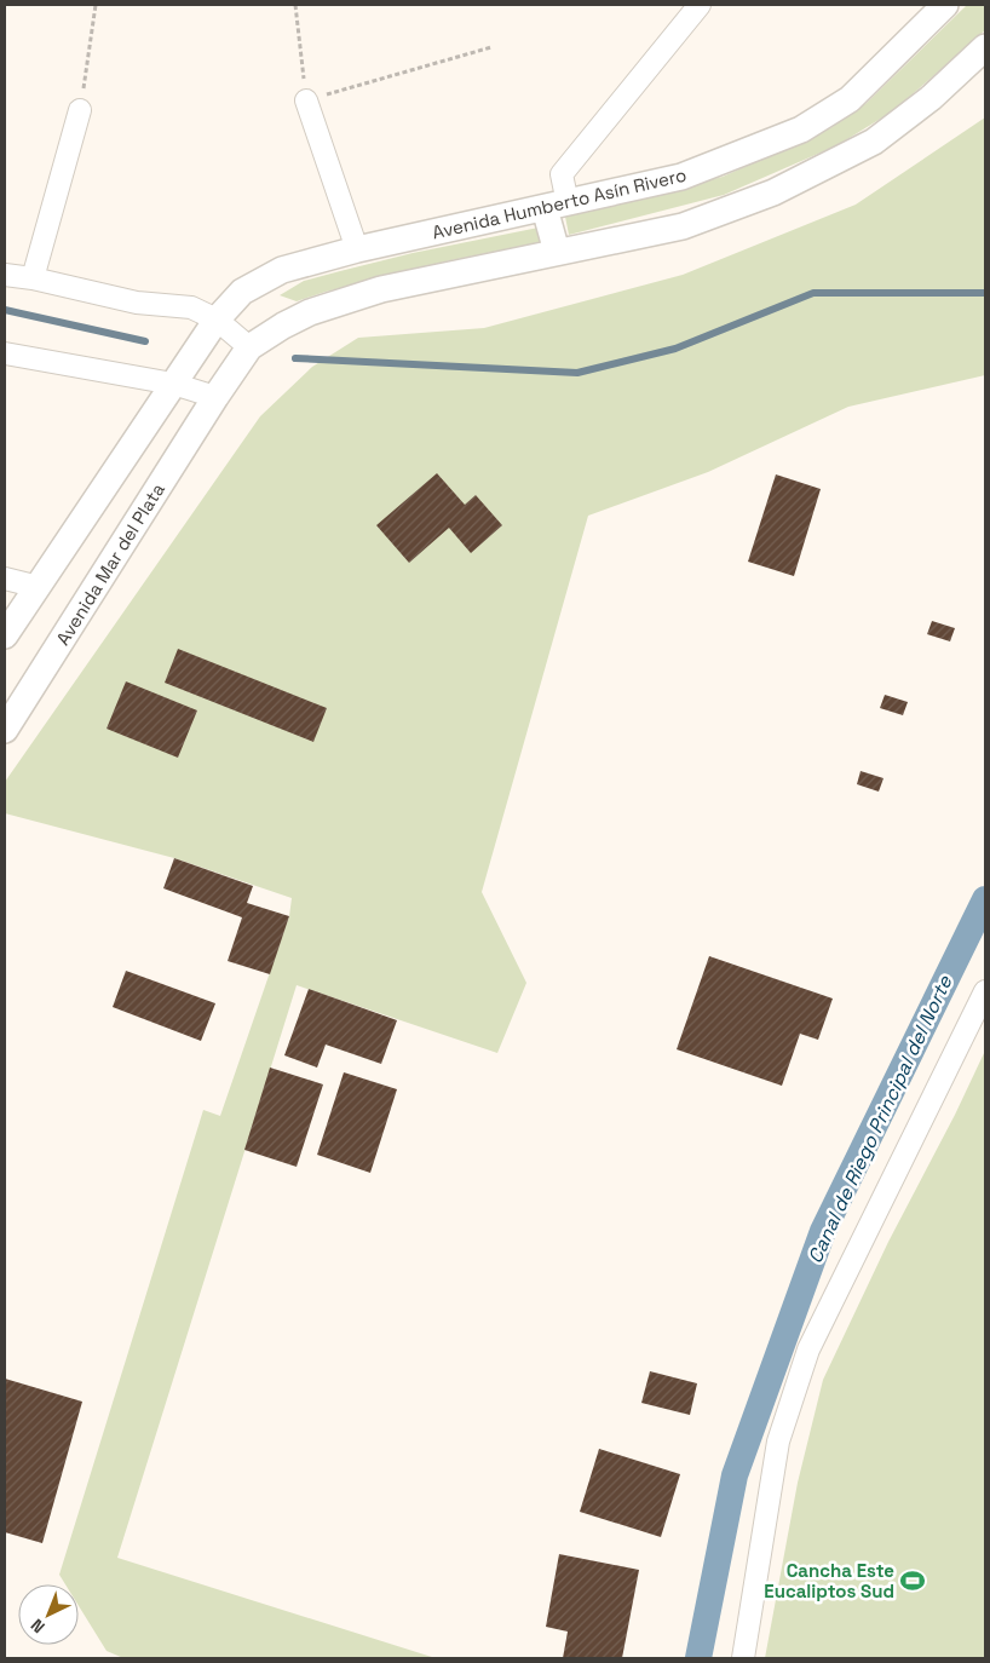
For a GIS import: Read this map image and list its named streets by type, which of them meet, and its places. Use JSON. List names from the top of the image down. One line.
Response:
{"streets":{"street":["Avenida Humberto Asín Rivero","Avenida Mar del Plata"]},"water":["Canal de Riego Principal del Norte"],"places":{"sports":["Cancha Este Eucaliptos Sud"]},"north":"bottom left"}
